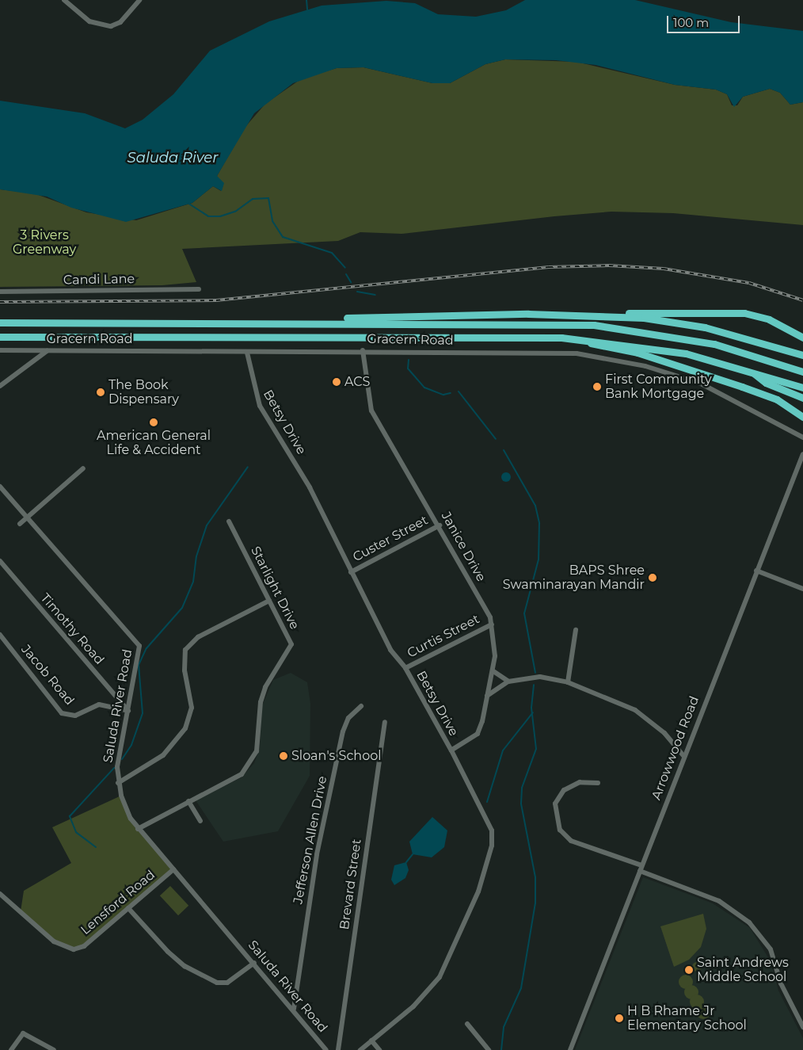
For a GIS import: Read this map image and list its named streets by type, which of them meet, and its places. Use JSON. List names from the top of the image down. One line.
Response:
{"streets":{"street":["Candi Lane","Gracern Road","Betsy Drive","Custer Street","Janice Drive","Starlight Drive","Timothy Road","Curtis Street","Jacob Road","Saluda River Road","Arrowwood Road","Jefferson Allen Drive","Brevard Street","Lensford Road"]},"crossings":[["Gracern Road","Betsy Drive"],["Gracern Road","Janice Drive"],["Betsy Drive","Custer Street"],["Betsy Drive","Janice Drive"],["Betsy Drive","Curtis Street"],["Custer Street","Janice Drive"],["Janice Drive","Curtis Street"],["Starlight Drive","Saluda River Road"],["Timothy Road","Jacob Road"],["Timothy Road","Saluda River Road"],["Jacob Road","Saluda River Road"],["Saluda River Road","Jefferson Allen Drive"],["Saluda River Road","Lensford Road"]],"water":["Saluda River"],"parks":["3 Rivers Greenway"],"places":["ACS","First Community Bank Mortgage","The Book Dispensary","American General Life & Accident","BAPS Shree Swaminarayan Mandir","Sloan's School","Saint Andrews Middle School","H B Rhame Jr Elementary School"],"scale_bar":"100 m"}
